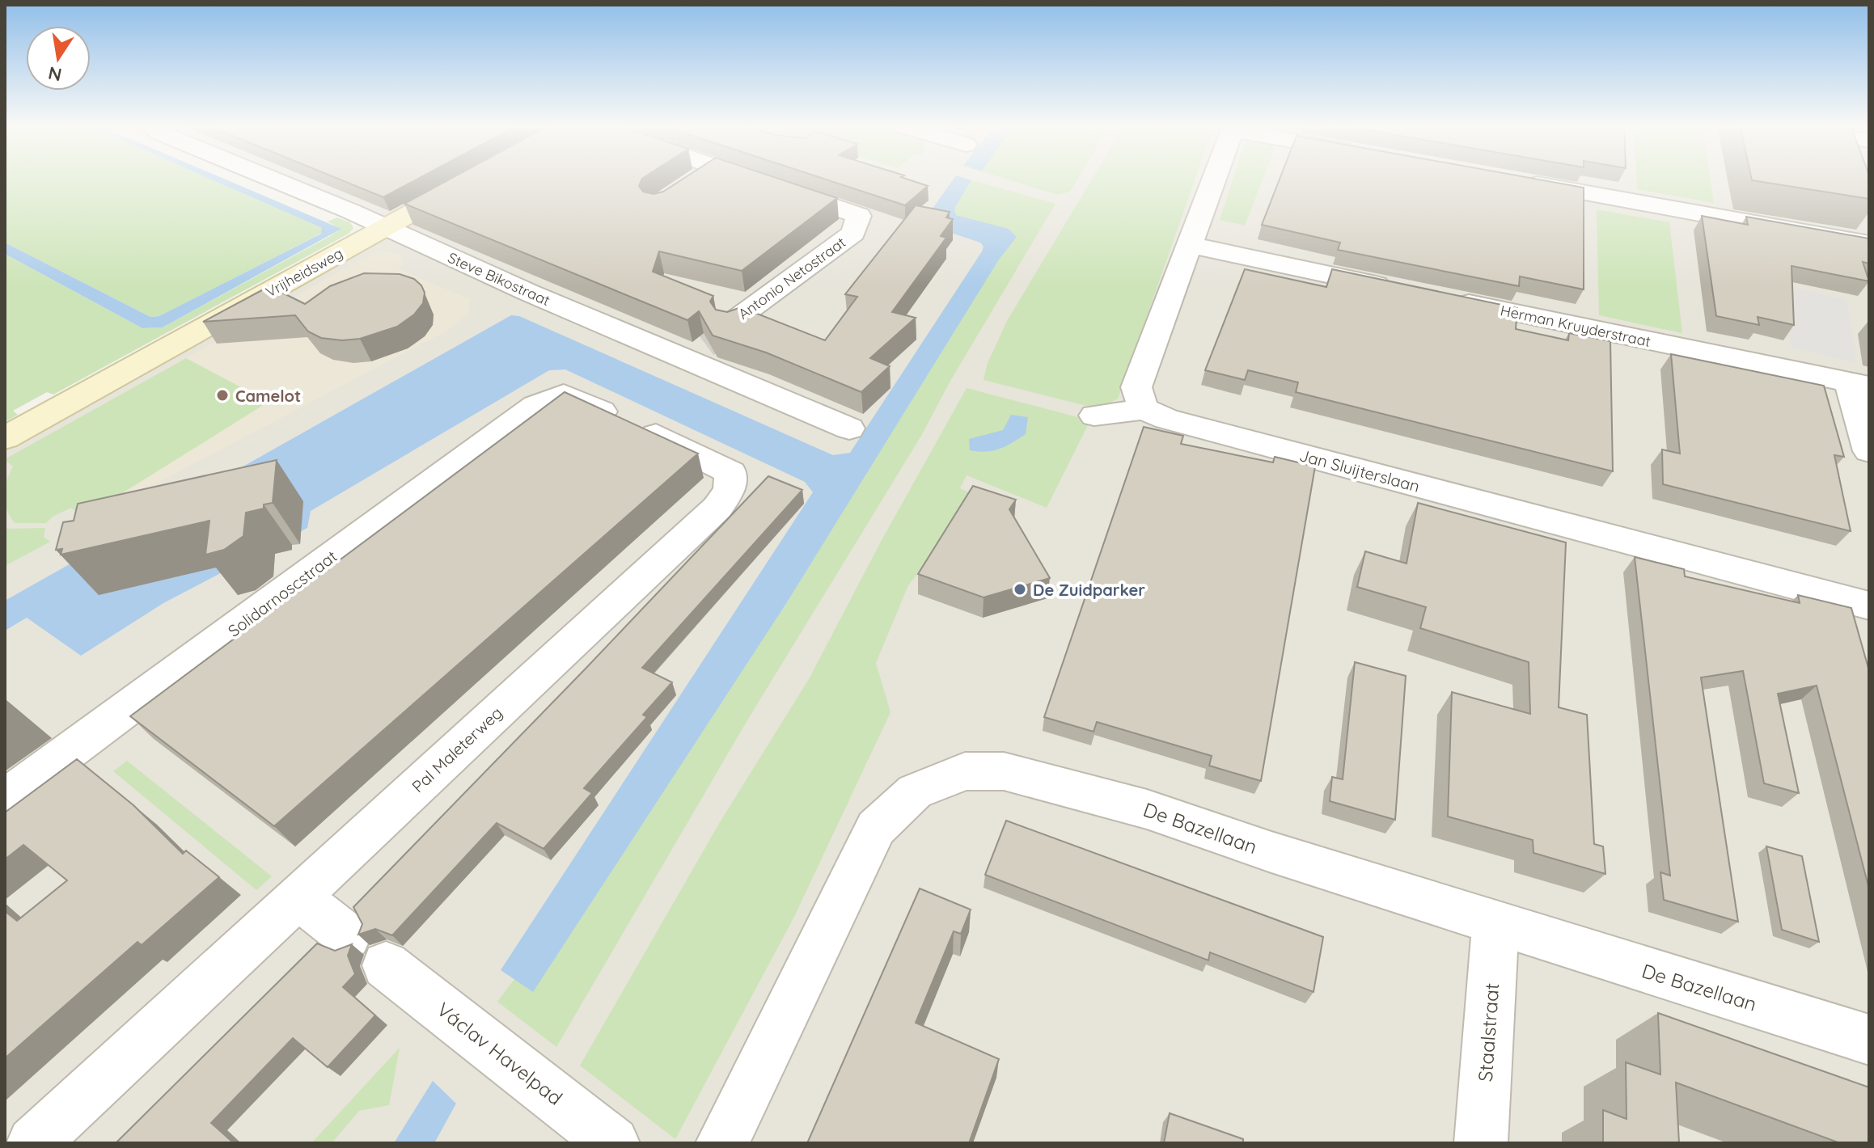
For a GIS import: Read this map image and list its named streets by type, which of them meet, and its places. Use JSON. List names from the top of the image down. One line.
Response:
{"streets":{"street":["Vrijheidsweg","Antonio Netostraat","Steve Bikostraat","Herman Kruyderstraat","Jan Sluijterslaan","Solidarnoscstraat","Pal Maleterweg","De Bazellaan","Staalstraat","Václav Havelpad"]},"crossings":[["Vrijheidsweg","Steve Bikostraat"],["Solidarnoscstraat","Pal Maleterweg"],["De Bazellaan","Staalstraat"]],"places":["Camelot","De Zuidparker"],"north":"bottom"}
